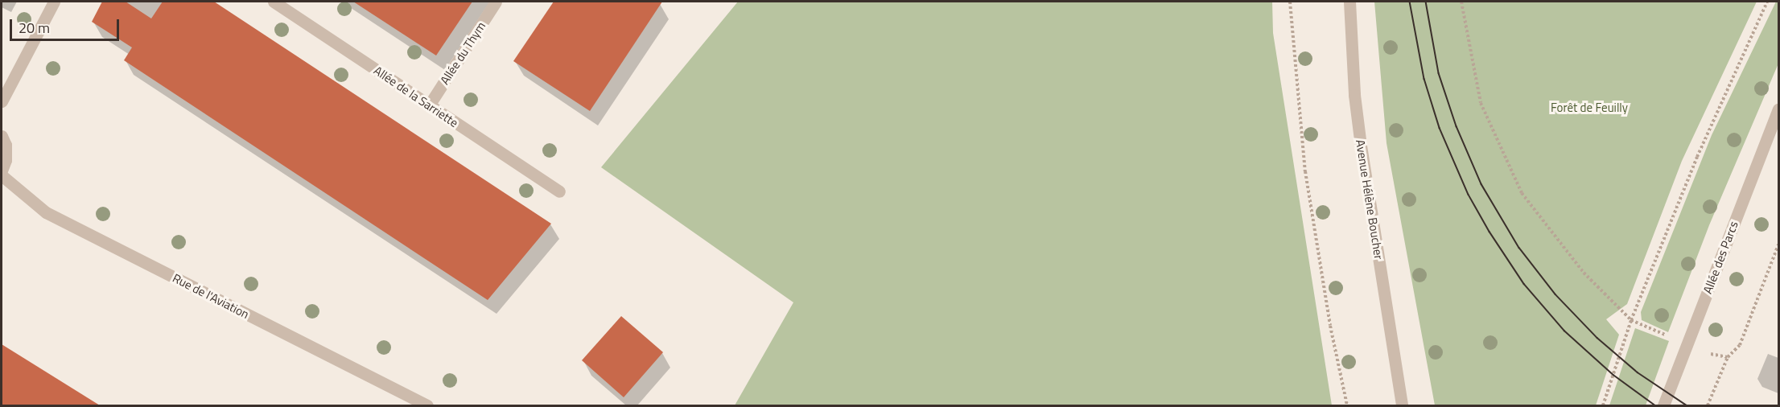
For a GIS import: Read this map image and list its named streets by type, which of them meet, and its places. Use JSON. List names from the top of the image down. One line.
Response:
{"streets":{"street":["Allée du Thym","Allée de la Sarriette","Avenue Hélène Boucher","Allée des Parcs","Rue de l'Aviation"]},"crossings":[["Allée du Thym","Allée de la Sarriette"]],"parks":["Forêt de Feuilly"],"scale_bar":"20 m"}
